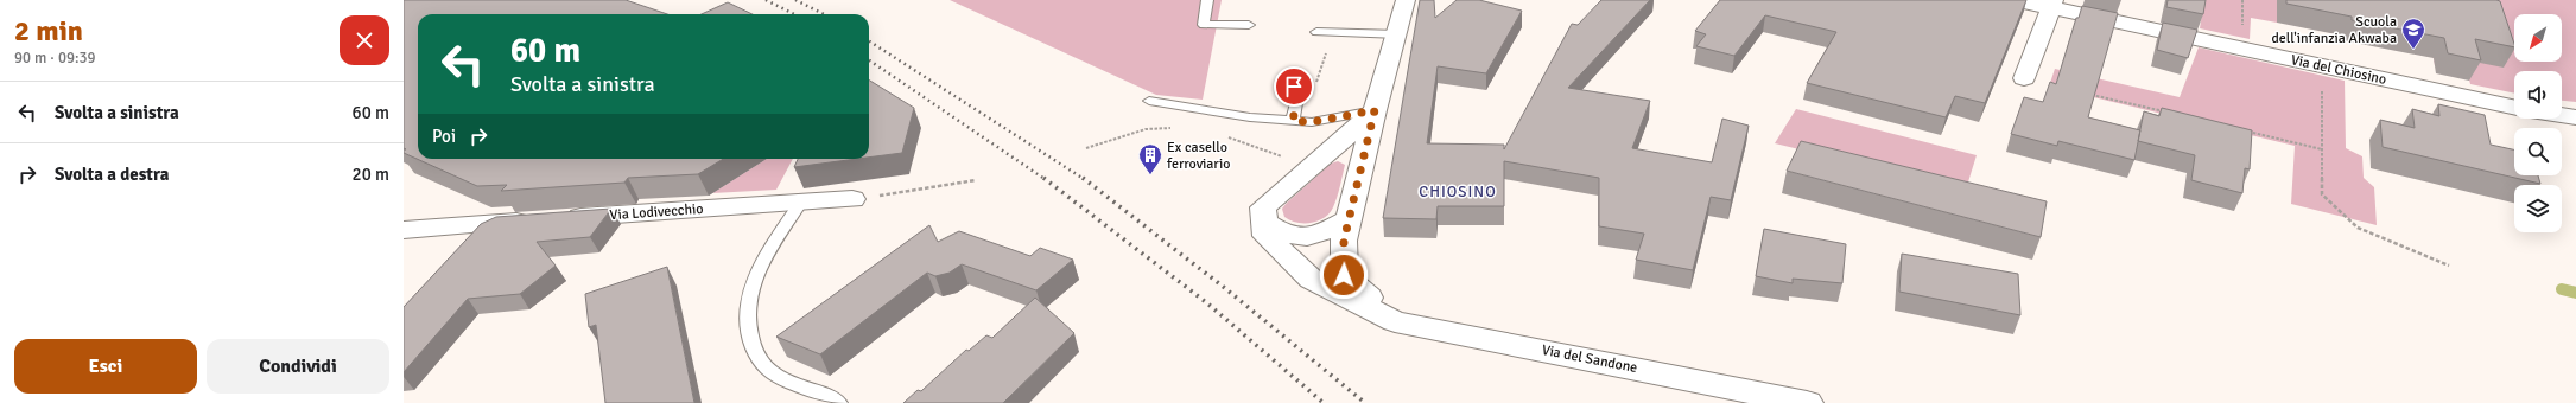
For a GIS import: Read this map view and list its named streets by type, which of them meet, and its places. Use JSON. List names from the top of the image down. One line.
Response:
{"streets":{"street":["Via del Chiosino","Via Lodivecchio","Via del Sandone"]},"districts":["CHIOSINO"],"places":{"school or university":["Scuola dell'infanzia Akwaba"],"building":["Ex casello ferroviario"]},"north":"bottom left","page":{"heading":["2 min","90 m · 09:39"],"turn":["60 m","Svolta a sinistra"],"list":[{"name":"Svolta a sinistra","value":"60 m"},{"name":"Svolta a destra","value":"20 m"}],"then":"Poi","buttons":["Esci","Condividi"]}}
